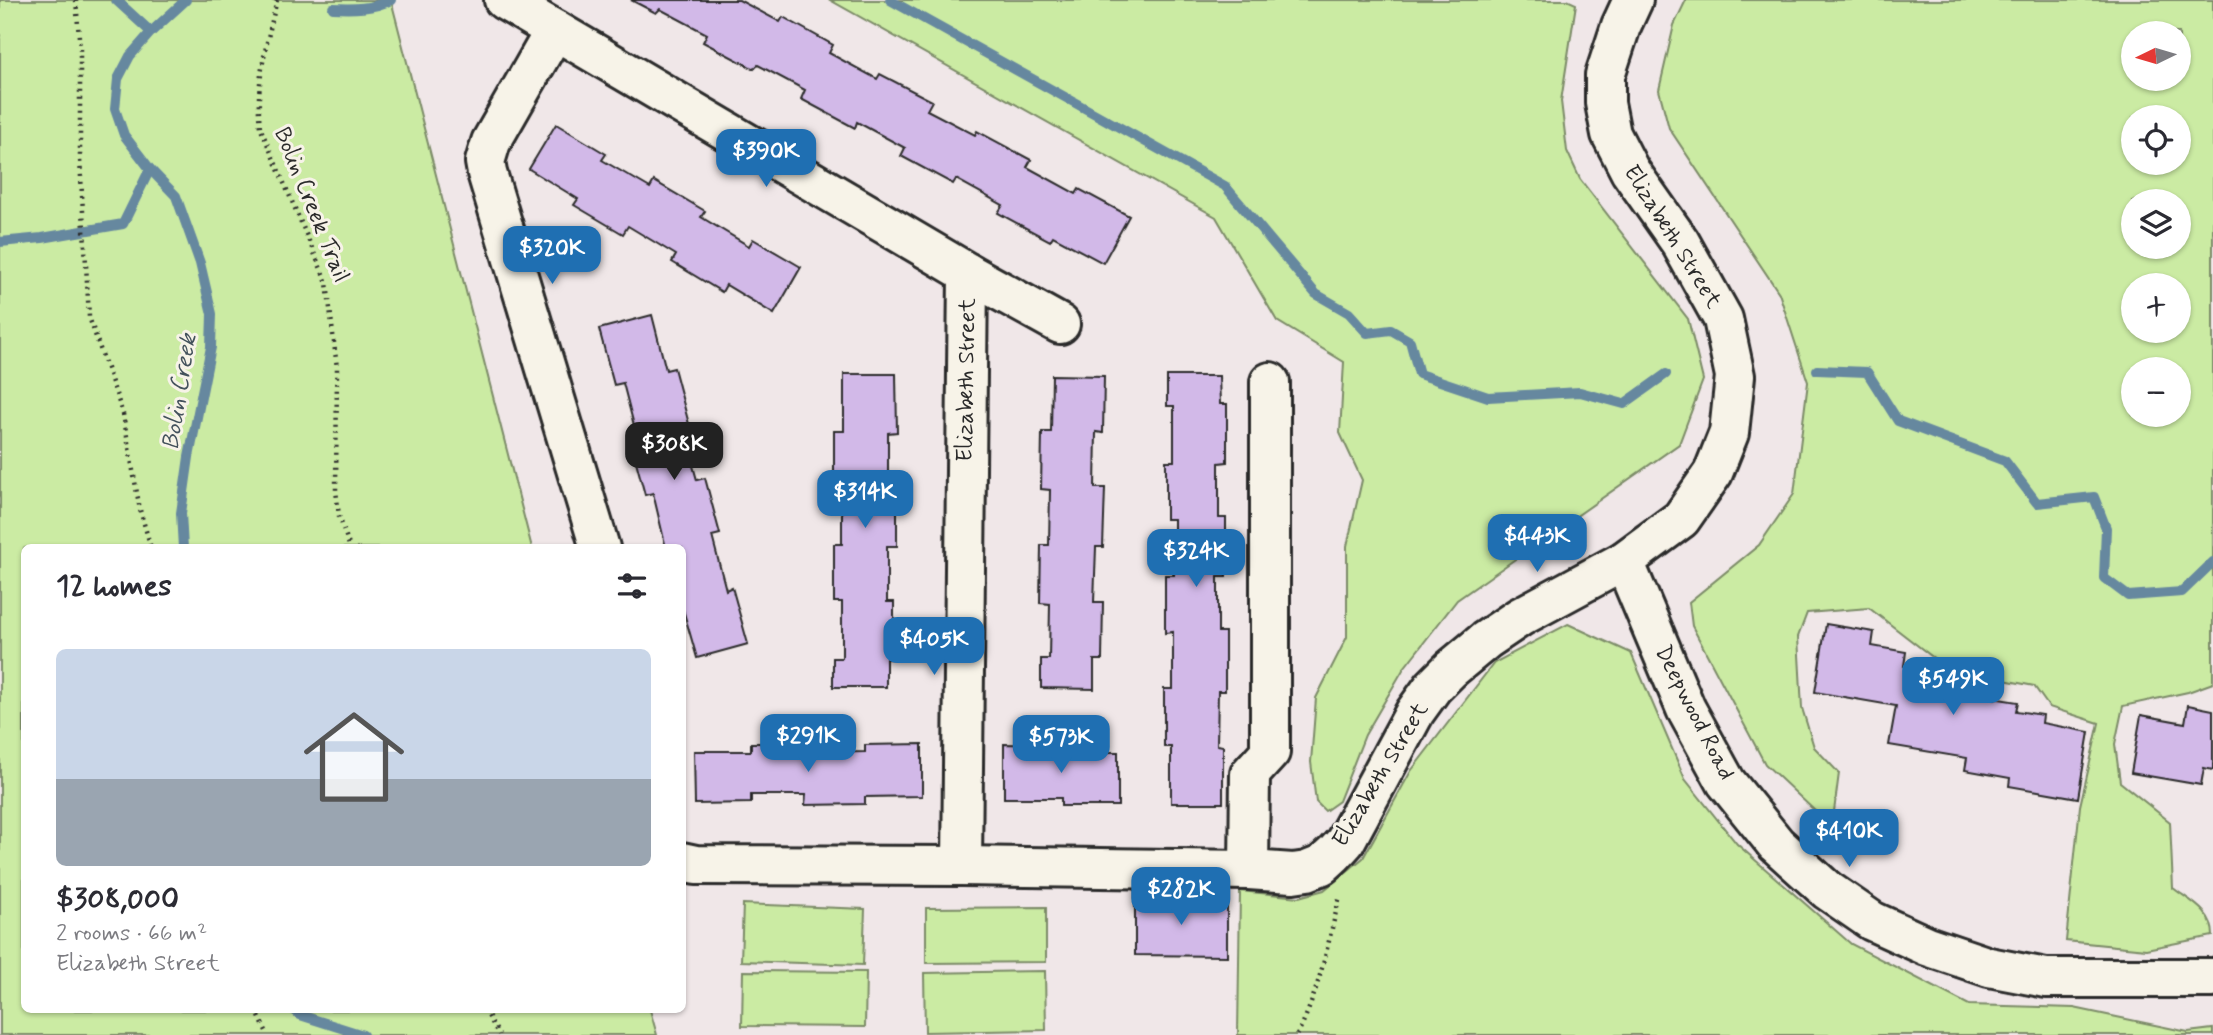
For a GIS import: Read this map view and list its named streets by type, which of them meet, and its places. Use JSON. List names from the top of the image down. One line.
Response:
{"streets":{"street":["Elizabeth Street","Deepwood Road"],"path":["Bolin Creek Trail"]},"crossings":[["Elizabeth Street","Deepwood Road"]],"water":["Bolin Creek"],"north":"left","page":{"map_buttons":["+","−"],"price":["$390K","$320K","$308K","$314K","$443K","$324K","$405K","$549K","$291K","$573K","$410K","$282K"],"heading":"12 homes","list":[{"name":"$308,000","note":"2 rooms · 66 m² · Elizabeth Street"}]}}
